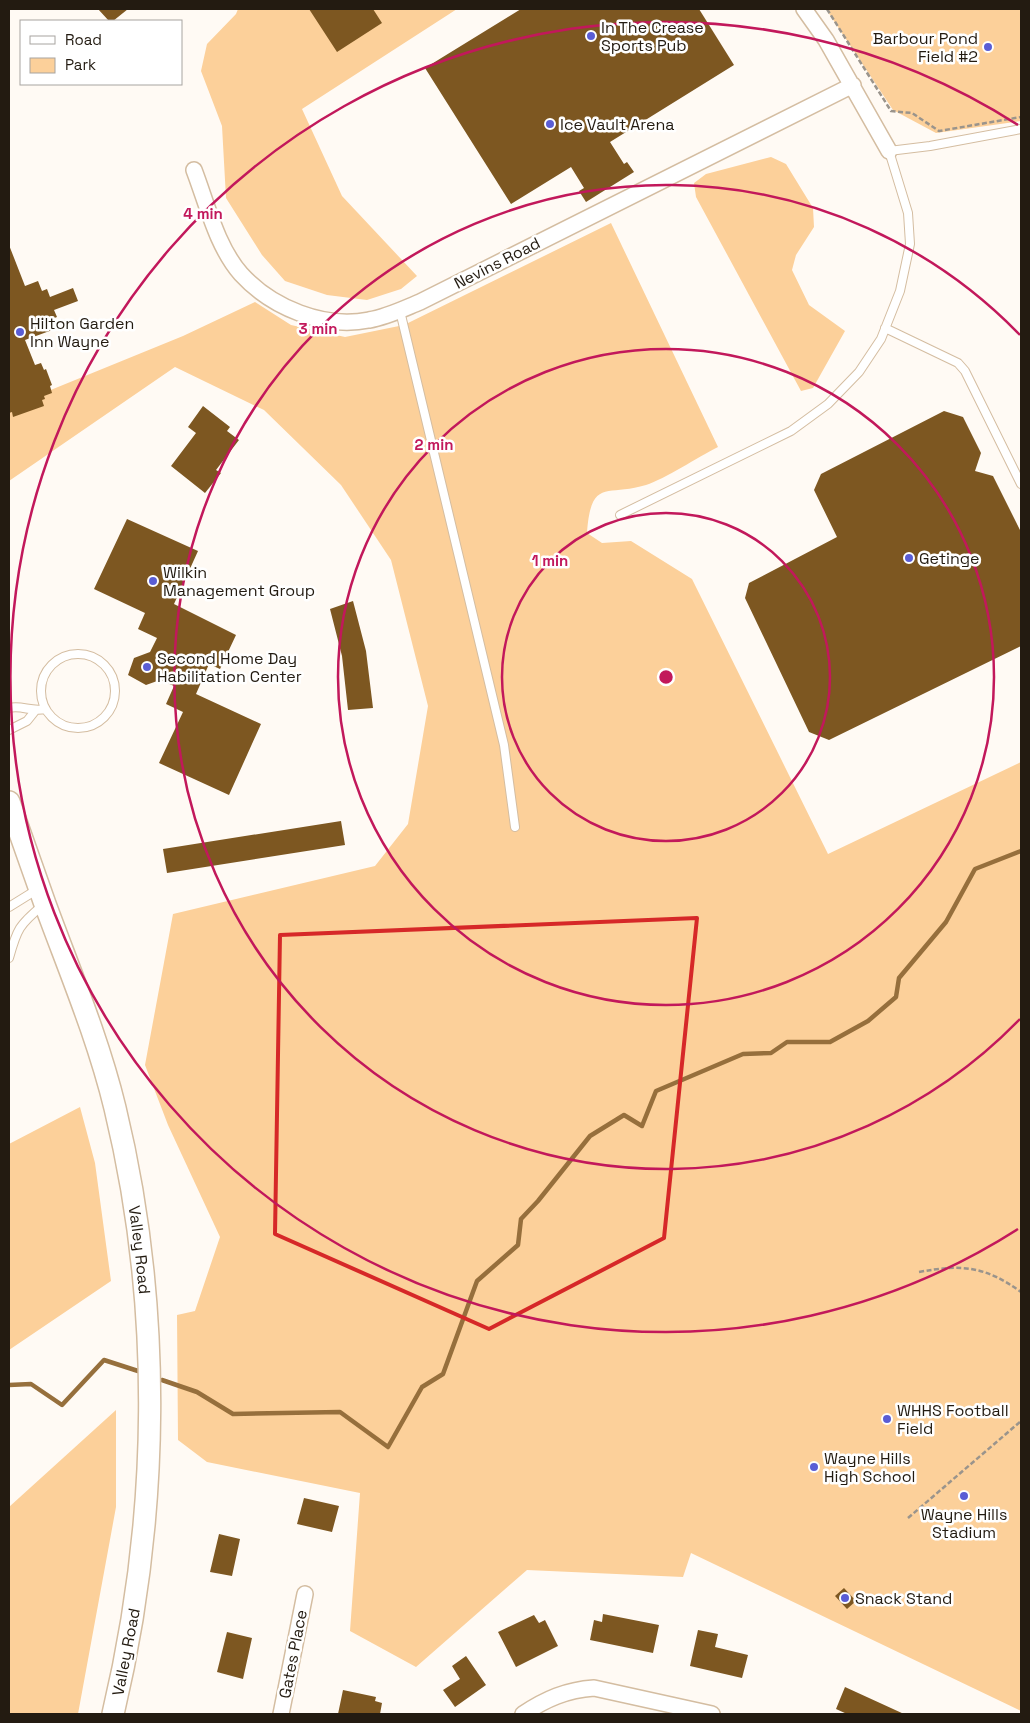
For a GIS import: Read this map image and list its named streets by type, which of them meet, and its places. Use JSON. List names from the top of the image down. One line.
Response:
{"streets":{"main road":["Valley Road"],"street":["Nevins Road","Gates Place"]},"places":["In The Crease Sports Pub","Barbour Pond Field #2","Ice Vault Arena","Hilton Garden Inn Wayne","Getinge","Wilkin Management Group","Second Home Day Habilitation Center","WHHS Football Field","Wayne Hills High School","Wayne Hills Stadium","Snack Stand"],"legend":["Road","Park"],"rings":["4 min","3 min","2 min","1 min"]}
